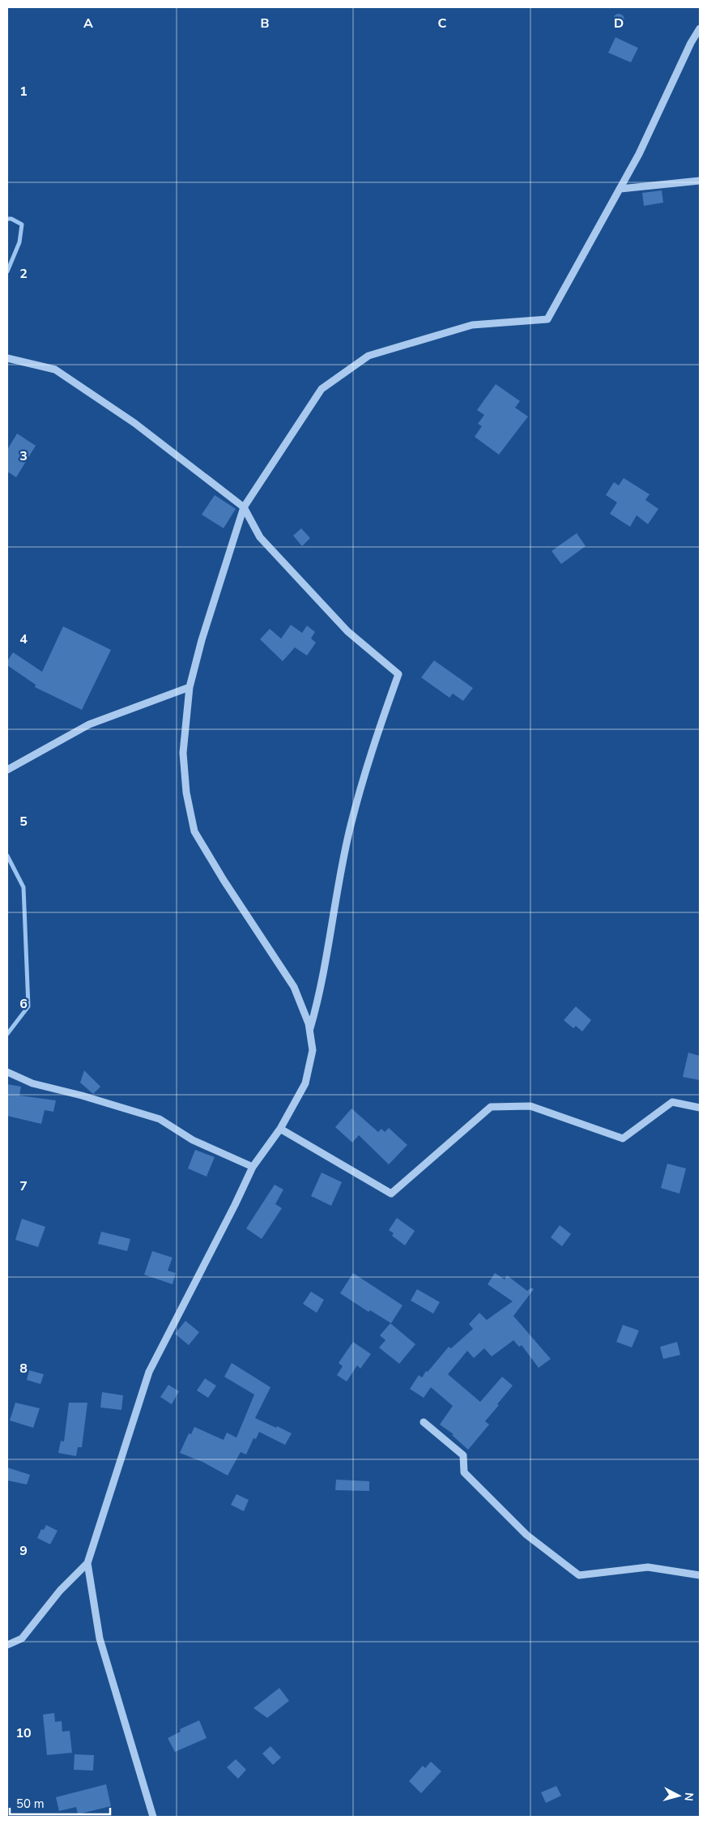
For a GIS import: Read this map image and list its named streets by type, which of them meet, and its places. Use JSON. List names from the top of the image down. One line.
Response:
{"scale_bar":"50 m","north":"right","grid":{"columns":["A","B","C","D"],"rows":["1","2","3","4","5","6","7","8","9","10"]}}
